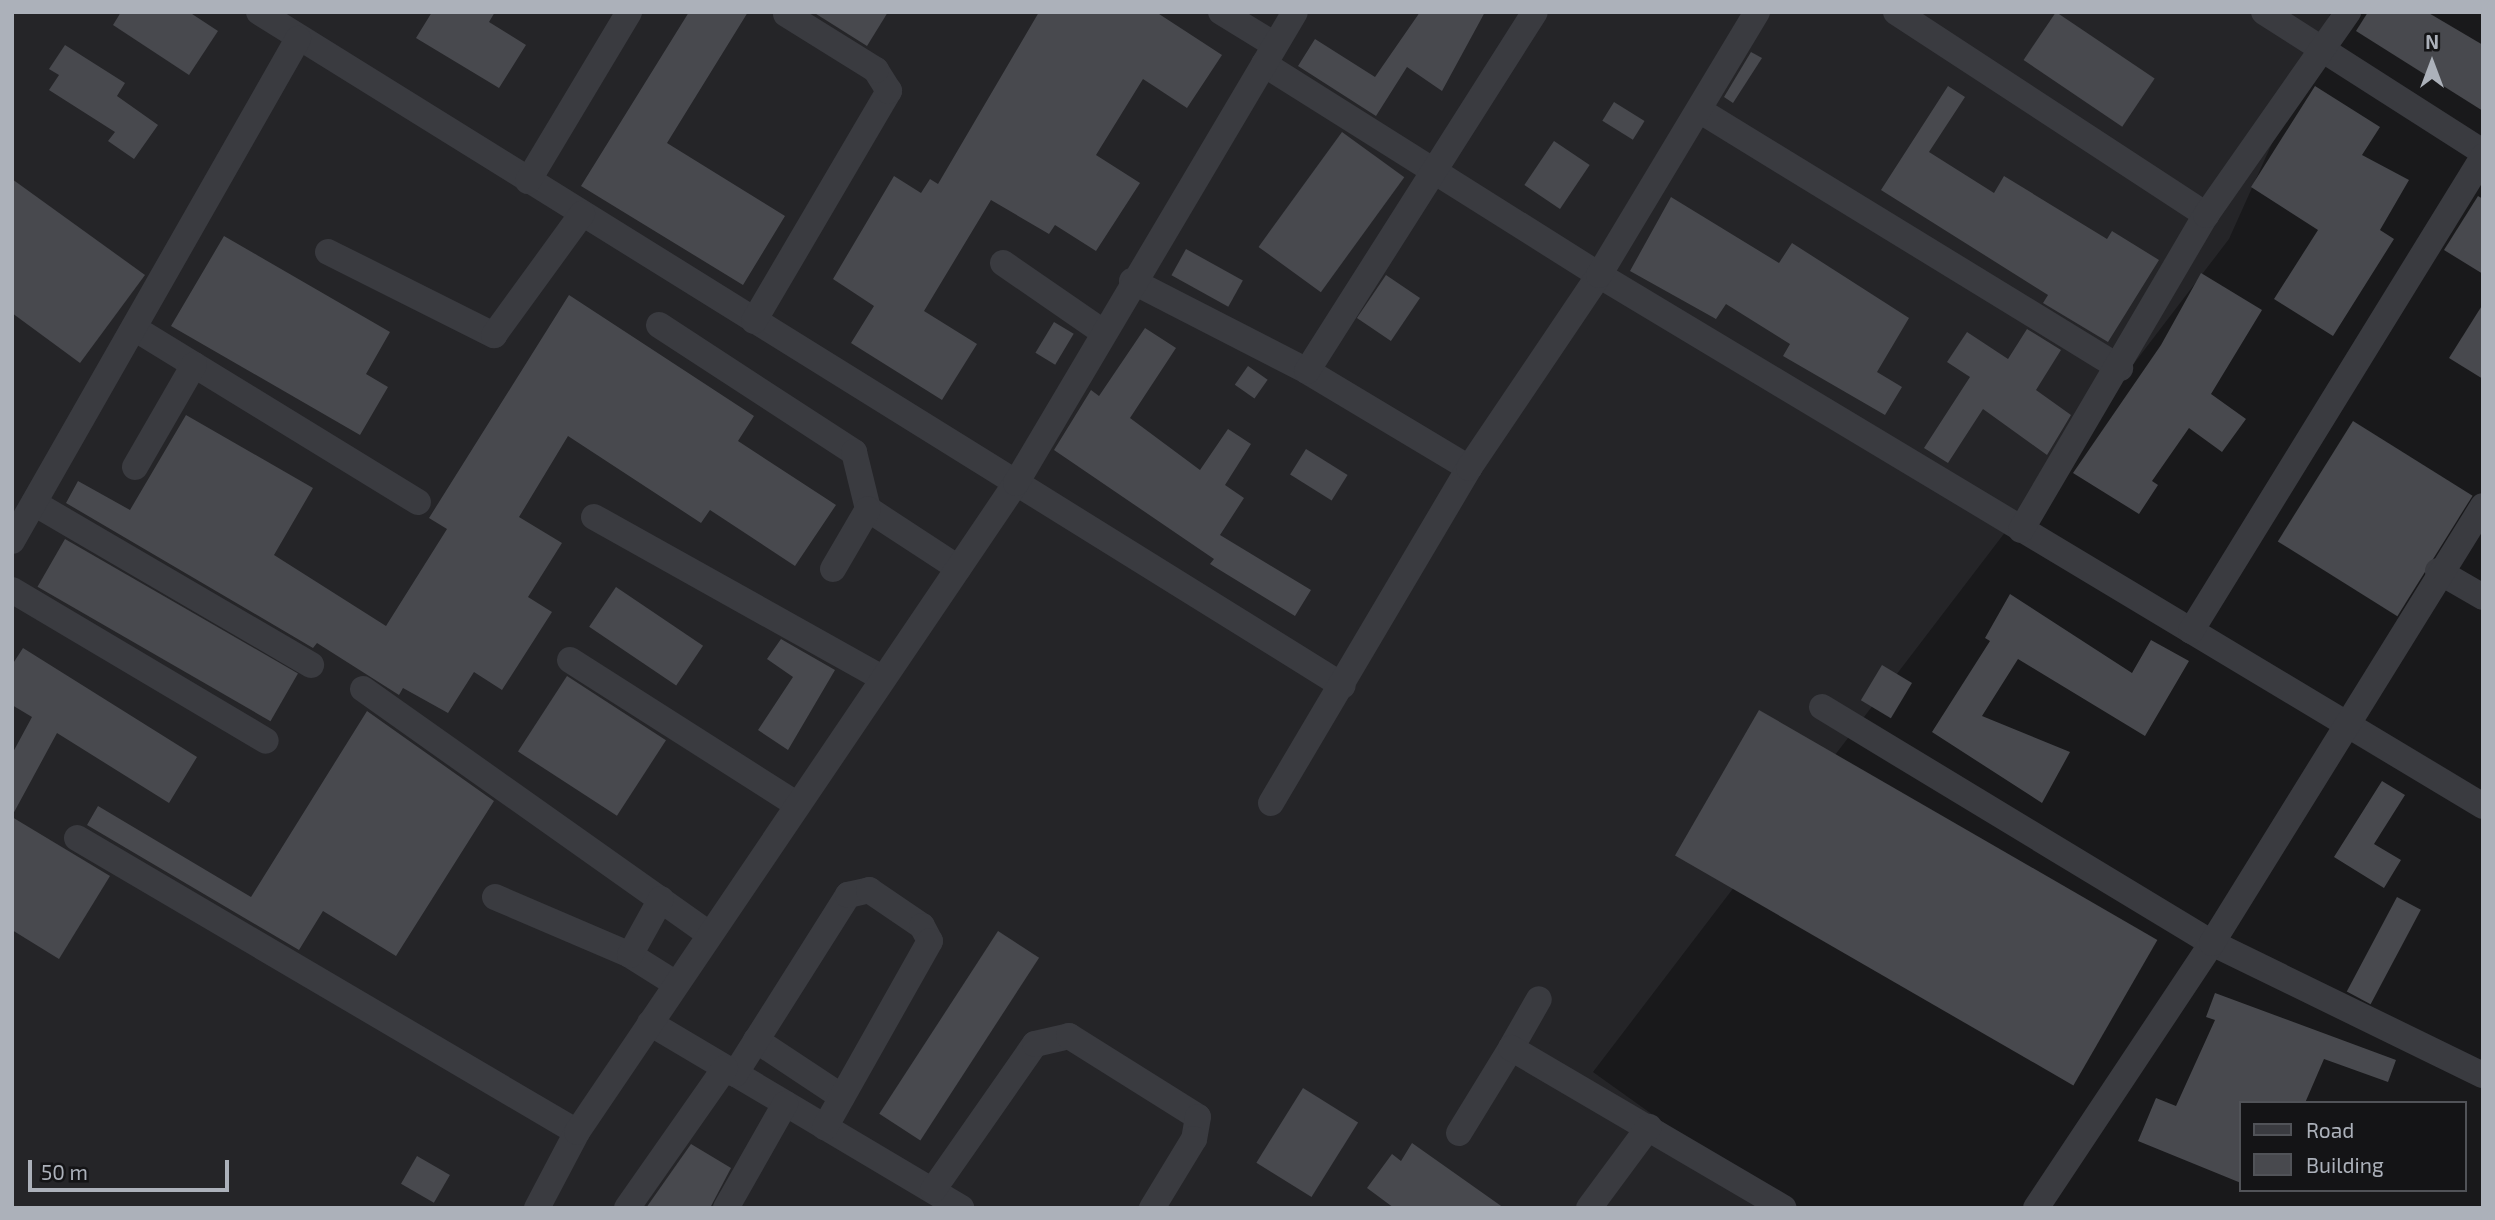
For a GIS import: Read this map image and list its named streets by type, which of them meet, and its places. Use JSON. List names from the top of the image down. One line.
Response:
{"legend":["Road","Building"],"scale_bar":"50 m","north":"top"}
